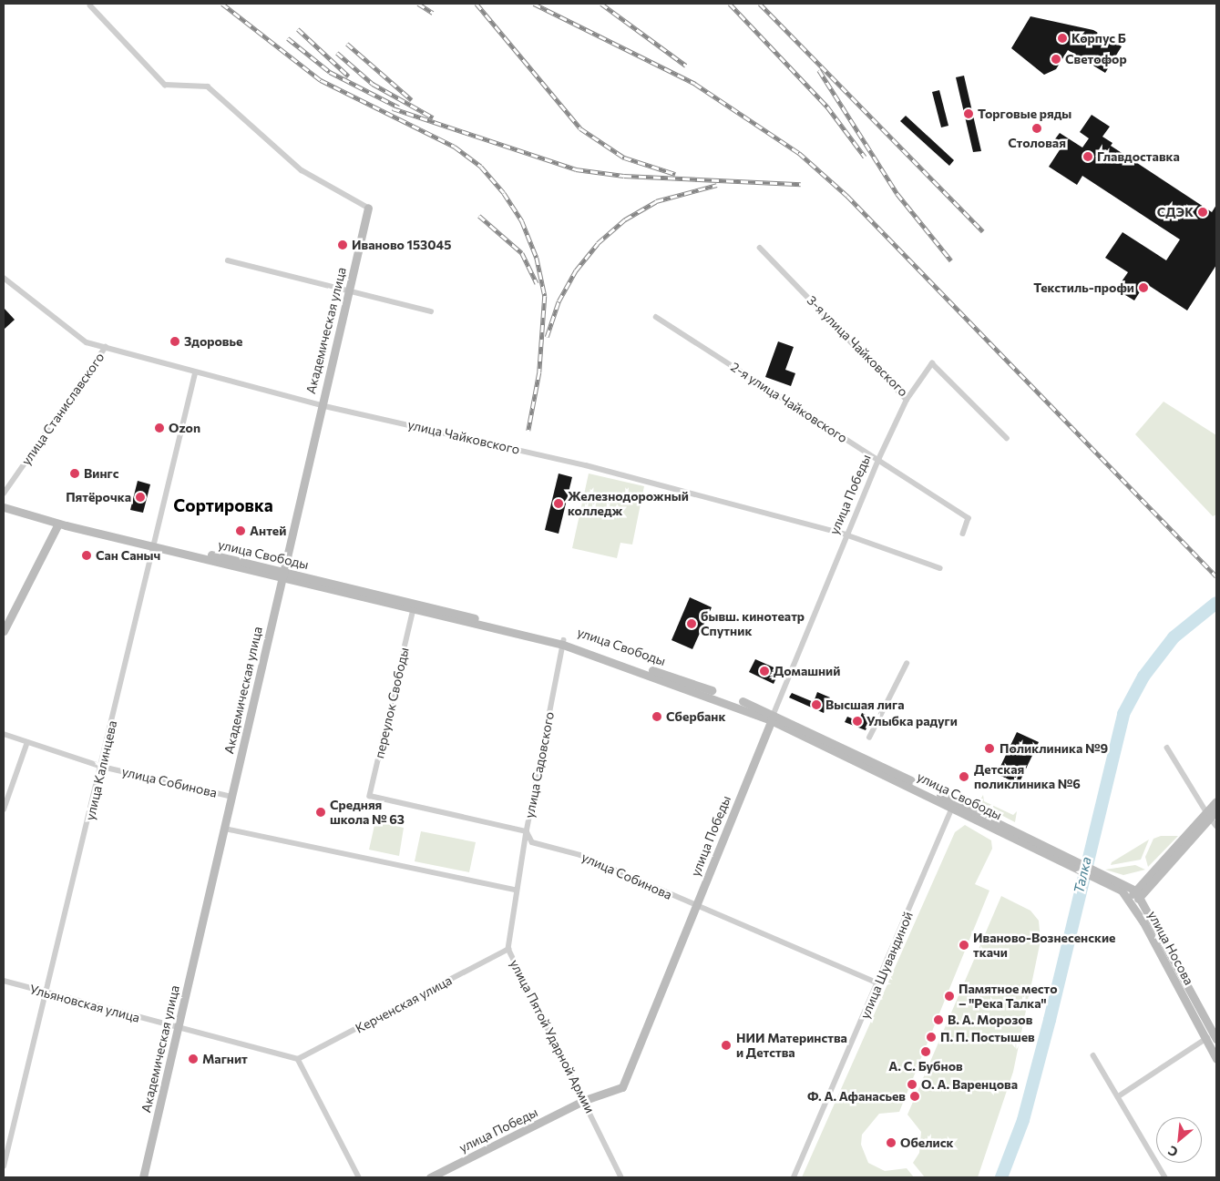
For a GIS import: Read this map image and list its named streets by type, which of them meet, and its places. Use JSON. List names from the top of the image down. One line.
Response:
{"streets":{"main road":["Академическая улица","улица Победы","улица Свободы","улица Носова"],"street":["3-я улица Чайковского","2-я улица Чайковского","улица Станиславского","улица Чайковского","переулок Свободы","улица Садовского","улица Калинцева","улица Собинова","улица Шувандиной","Ульяновская улица","Керченская улица","улица Пятой Ударной Армии"]},"crossings":[["Академическая улица","улица Чайковского"],["Академическая улица","улица Свободы"],["Академическая улица","улица Собинова"],["Академическая улица","Ульяновская улица"],["3-я улица Чайковского","улица Победы"],["2-я улица Чайковского","улица Победы"],["улица Станиславского","улица Чайковского"],["улица Чайковского","улица Победы"],["улица Чайковского","улица Калинцева"],["улица Победы","улица Свободы"],["улица Победы","улица Собинова"],["улица Победы","улица Пятой Ударной Армии"],["улица Свободы","переулок Свободы"],["улица Свободы","улица Садовского"],["улица Свободы","улица Калинцева"],["улица Свободы","улица Носова"],["улица Свободы","улица Шувандиной"],["переулок Свободы","улица Собинова"],["улица Садовского","улица Собинова"],["улица Садовского","улица Пятой Ударной Армии"],["улица Калинцева","улица Собинова"],["улица Калинцева","Ульяновская улица"],["улица Собинова","улица Шувандиной"],["Ульяновская улица","Керченская улица"],["Керченская улица","улица Пятой Ударной Армии"]],"districts":["Сортировка"],"water":["Талка"],"places":["Корпус Б","Светофор","Торговые ряды","Столовая","Главдоставка","СДЭК","Иваново 153045","Текстиль-профи","Здоровье","Ozon","Вингс","Пятёрочка","Железнодорожный колледж","Антей","Сан Саныч","бывш. кинотеатр Спутник","Домашний","Высшая лига","Сбербанк","Улыбка радуги","Поликлиника №9","Детская поликлиника №6","Средняя школа № 63","Иваново-Вознесенские ткачи","Памятное место – \"Река Талка\"","В. А. Морозов","П. П. Постышев","НИИ Материнства и Детства","А. С. Бубнов","Магнит","О. А. Варенцова","Ф. А. Афанасьев","Обелиск"],"north":"bottom left"}
